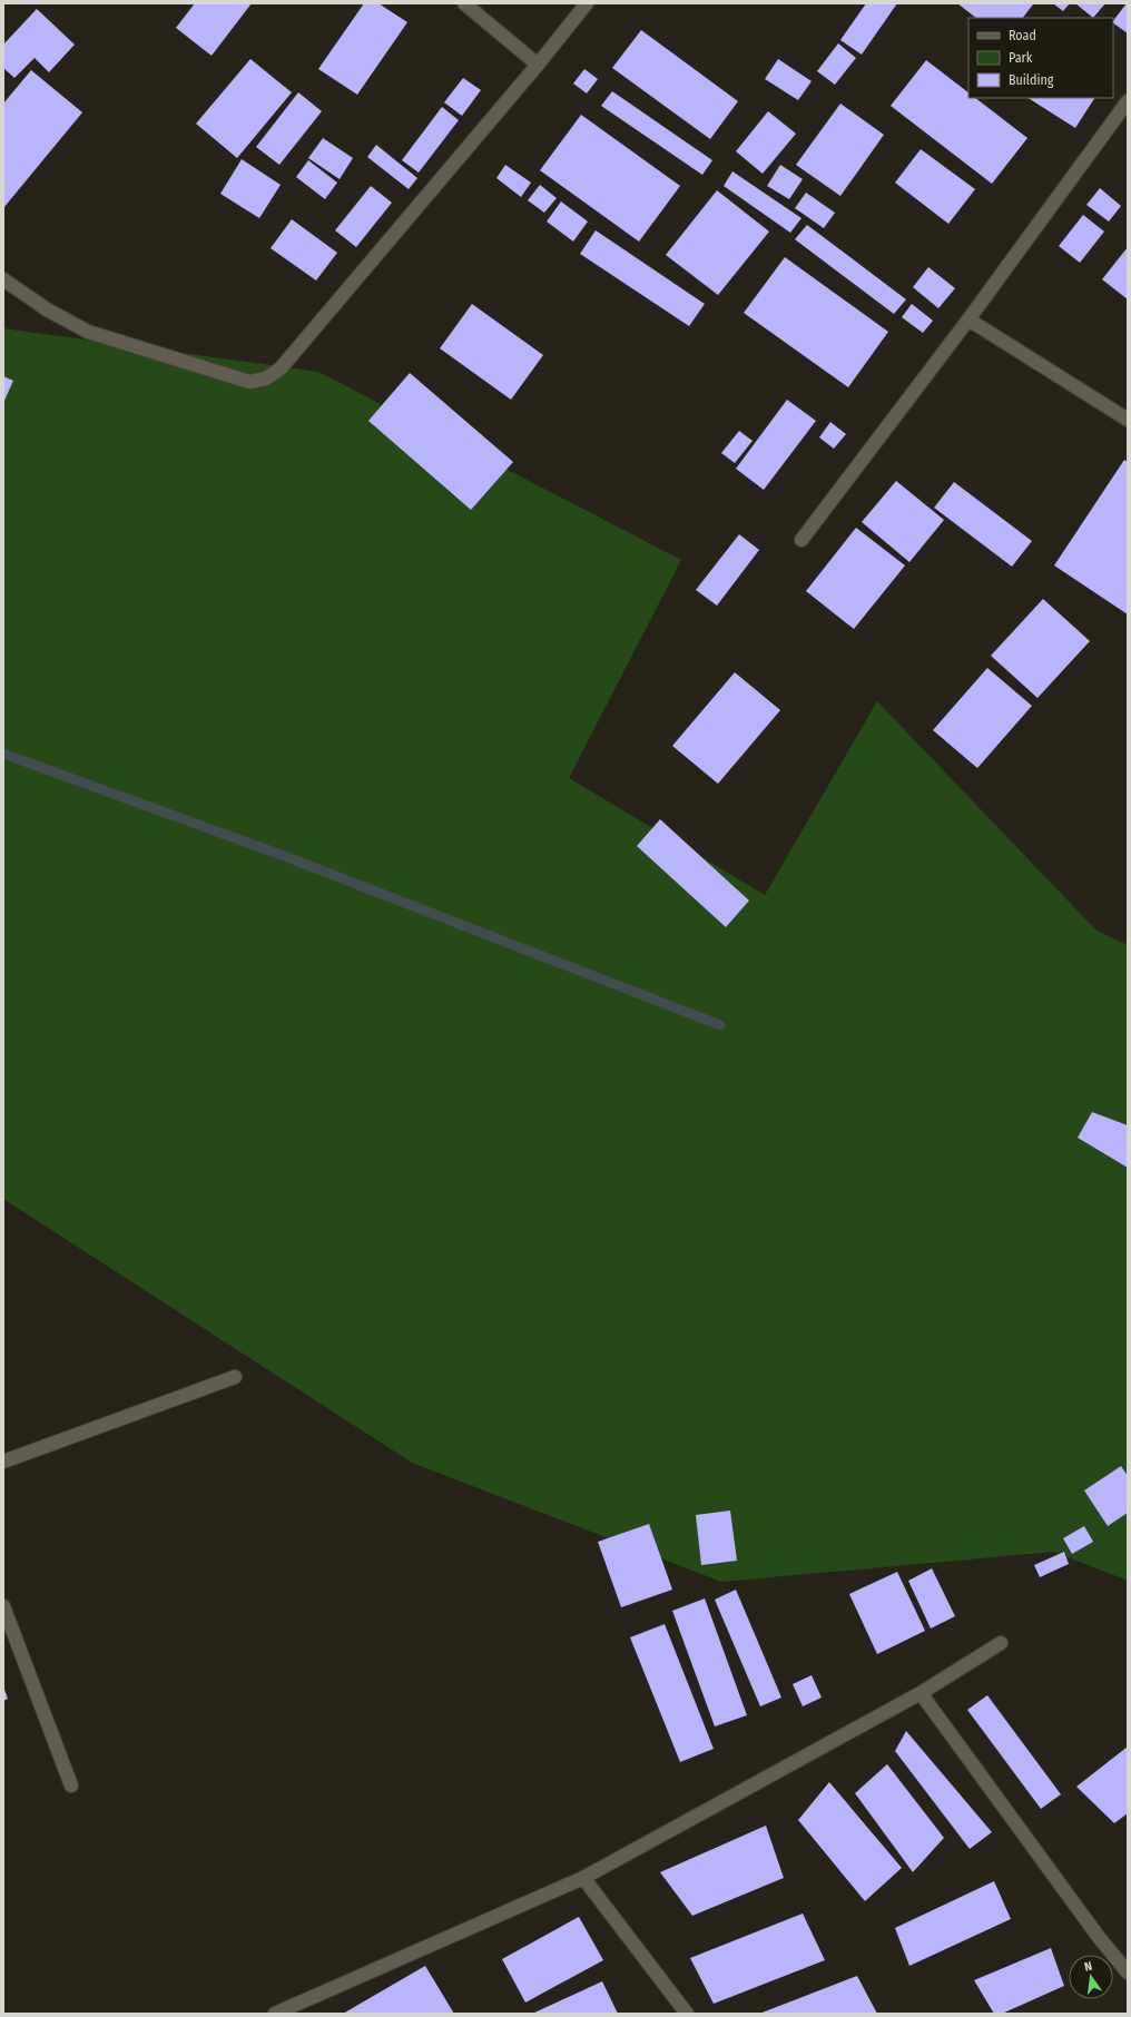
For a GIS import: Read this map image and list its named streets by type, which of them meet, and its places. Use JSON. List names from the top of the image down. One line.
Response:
{"legend":["Road","Park","Building"],"north":"top"}
